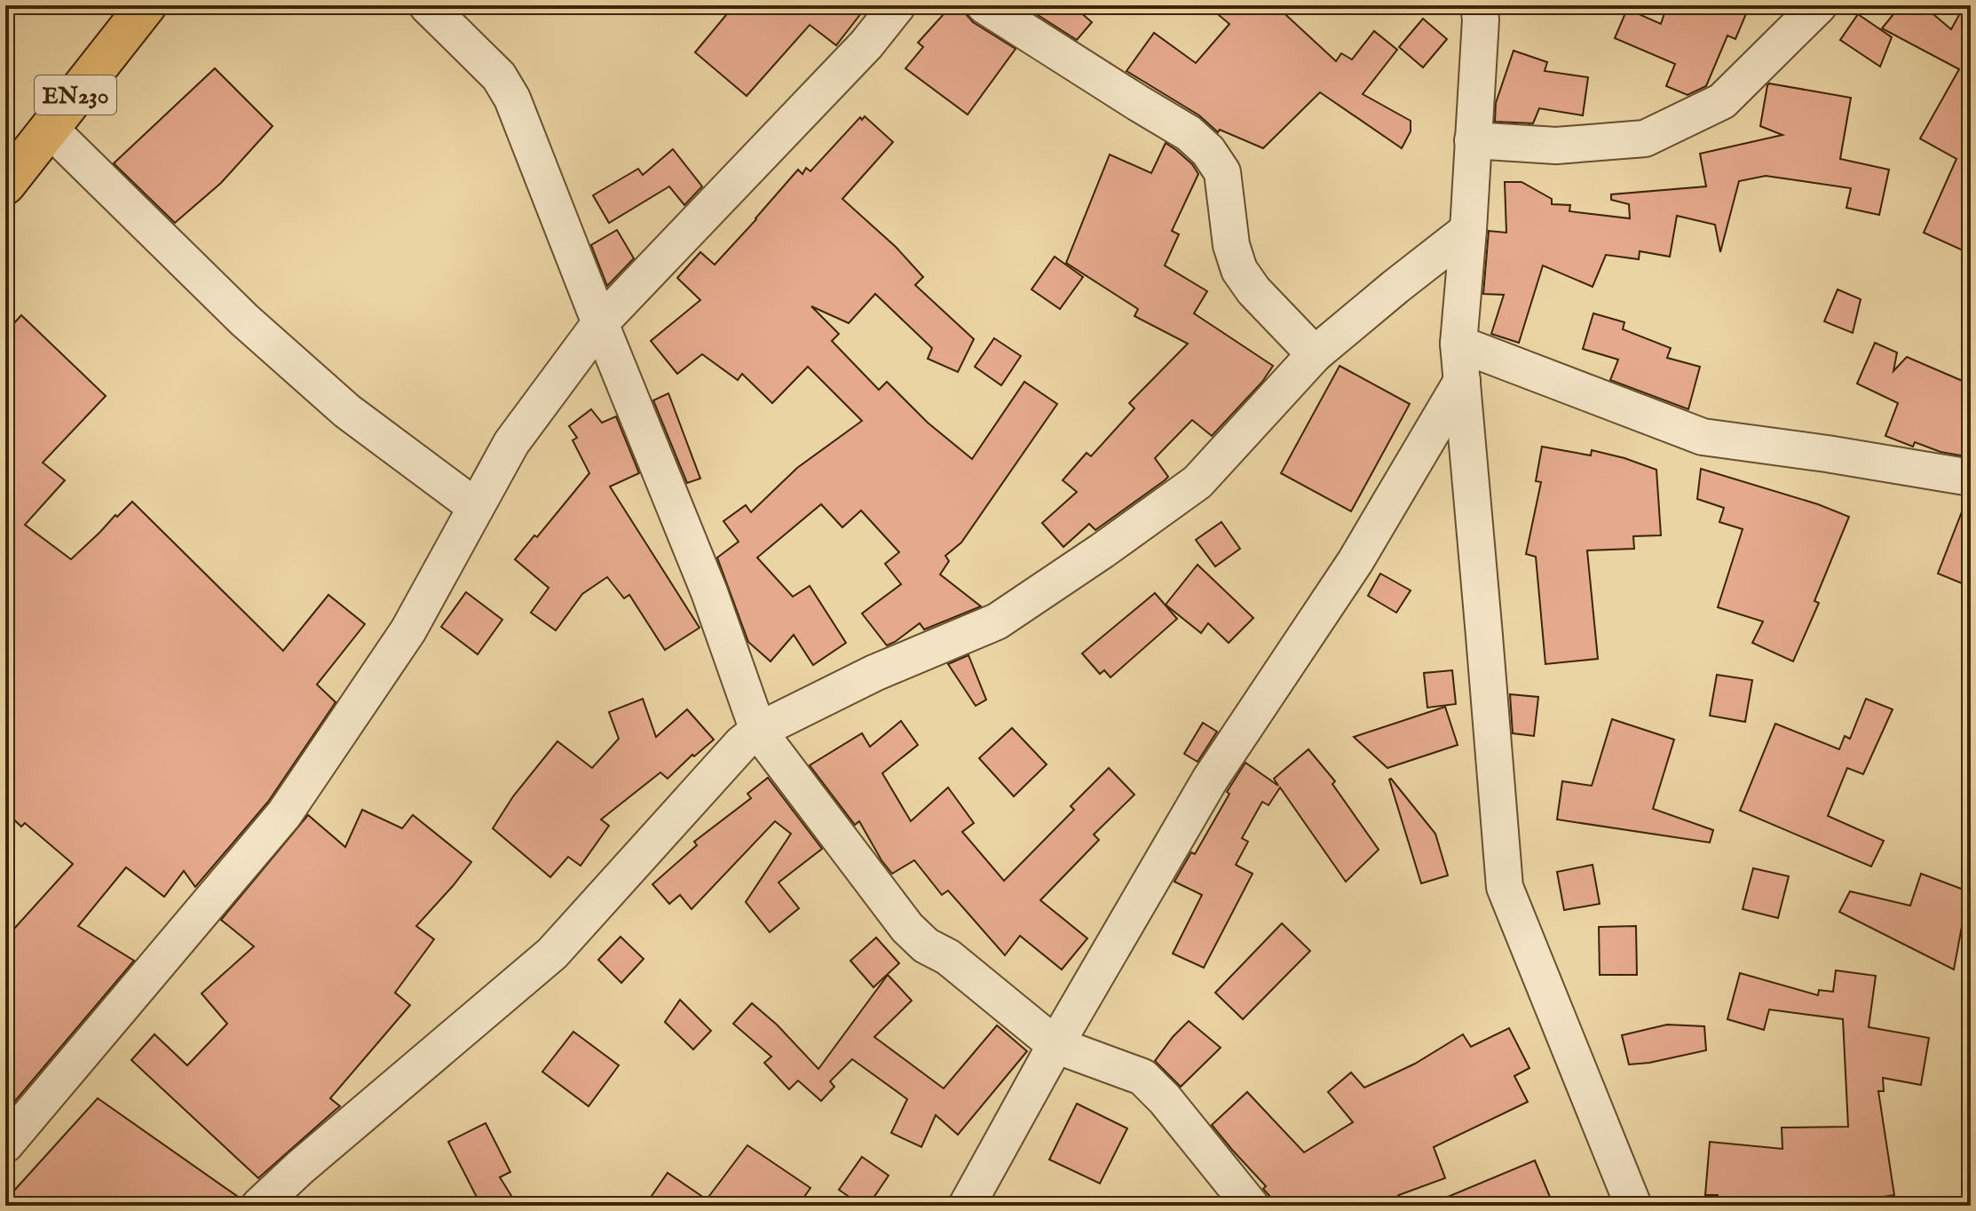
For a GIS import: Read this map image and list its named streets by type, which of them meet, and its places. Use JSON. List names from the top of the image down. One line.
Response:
{"streets":{"main road":["EN230"]}}
